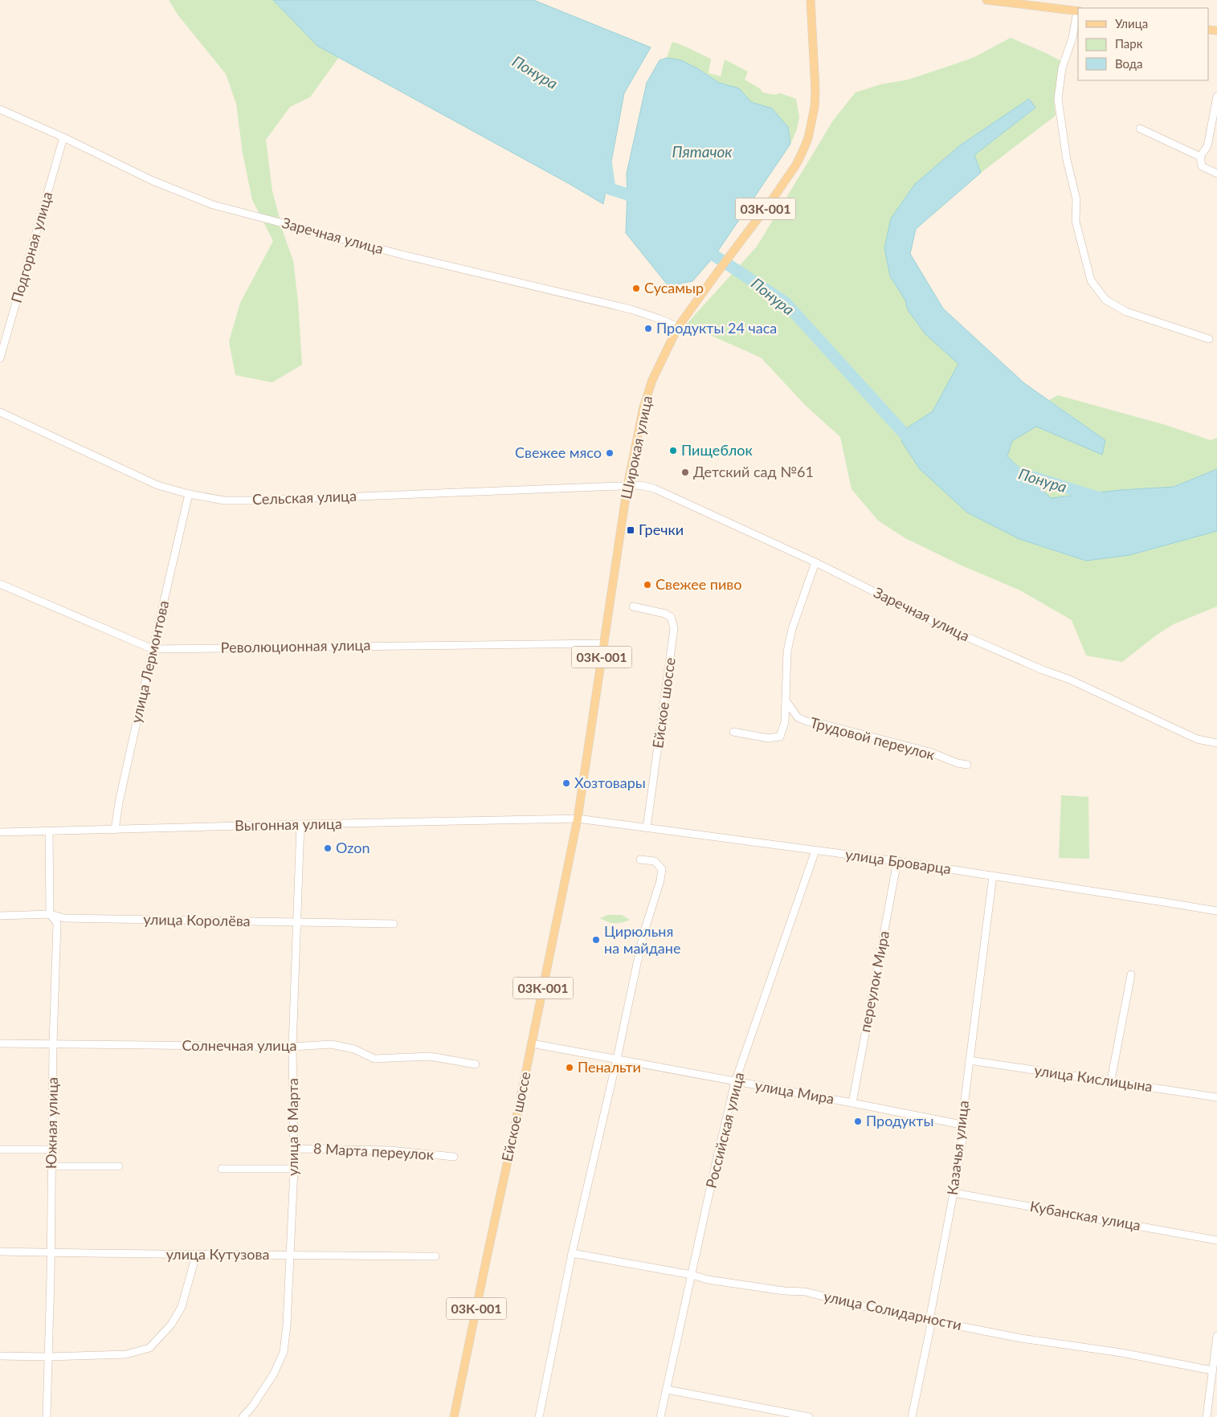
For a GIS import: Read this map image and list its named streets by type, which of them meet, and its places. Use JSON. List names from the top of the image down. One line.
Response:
{"streets":{"main road":["03К-001","Широкая улица","Ейское шоссе"],"street":["Заречная улица","Подгорная улица","Сельская улица","Революционная улица","улица Лермонтова","Трудовой переулок","Выгонная улица","улица Броварца","улица Королёва","переулок Мира","Солнечная улица","улица Кислицына","улица Мира","Южная улица","улица 8 Марта","Российская улица","Казачья улица","8 Марта переулок","Кубанская улица","улица Кутузова","улица Солидарности"]},"crossings":[["Заречная улица","Подгорная улица"],["Заречная улица","Широкая улица"],["Заречная улица","Сельская улица"],["Широкая улица","Сельская улица"],["Широкая улица","Революционная улица"],["Широкая улица","Ейское шоссе"],["Широкая улица","Выгонная улица"],["Широкая улица","улица Броварца"],["Сельская улица","улица Лермонтова"],["Революционная улица","улица Лермонтова"],["улица Лермонтова","Выгонная улица"],["Ейское шоссе","Выгонная улица"],["Ейское шоссе","улица Броварца"],["Ейское шоссе","улица Мира"],["Выгонная улица","улица Броварца"],["Выгонная улица","Южная улица"],["Выгонная улица","улица 8 Марта"],["улица Броварца","переулок Мира"],["улица Броварца","Российская улица"],["улица Броварца","Казачья улица"],["улица Королёва","Южная улица"],["улица Королёва","улица 8 Марта"],["переулок Мира","улица Мира"],["Солнечная улица","Южная улица"],["Солнечная улица","улица 8 Марта"],["улица Кислицына","Казачья улица"],["улица Мира","Российская улица"],["улица Мира","Казачья улица"],["Южная улица","улица Кутузова"],["улица 8 Марта","8 Марта переулок"],["улица 8 Марта","улица Кутузова"],["Российская улица","улица Солидарности"],["Казачья улица","Кубанская улица"],["Казачья улица","улица Солидарности"]],"water":["Понура","Пятачок"],"places":{"other":["Сусамыр","Продукты 24 часа","Пищеблок","Свежее мясо","Детский сад №61","Свежее пиво","Хозтовары","Ozon","Цирюльня на майдане","Пенальти","Продукты"],"transit":["Гречки"]},"legend":["Улица","Парк","Вода"]}
